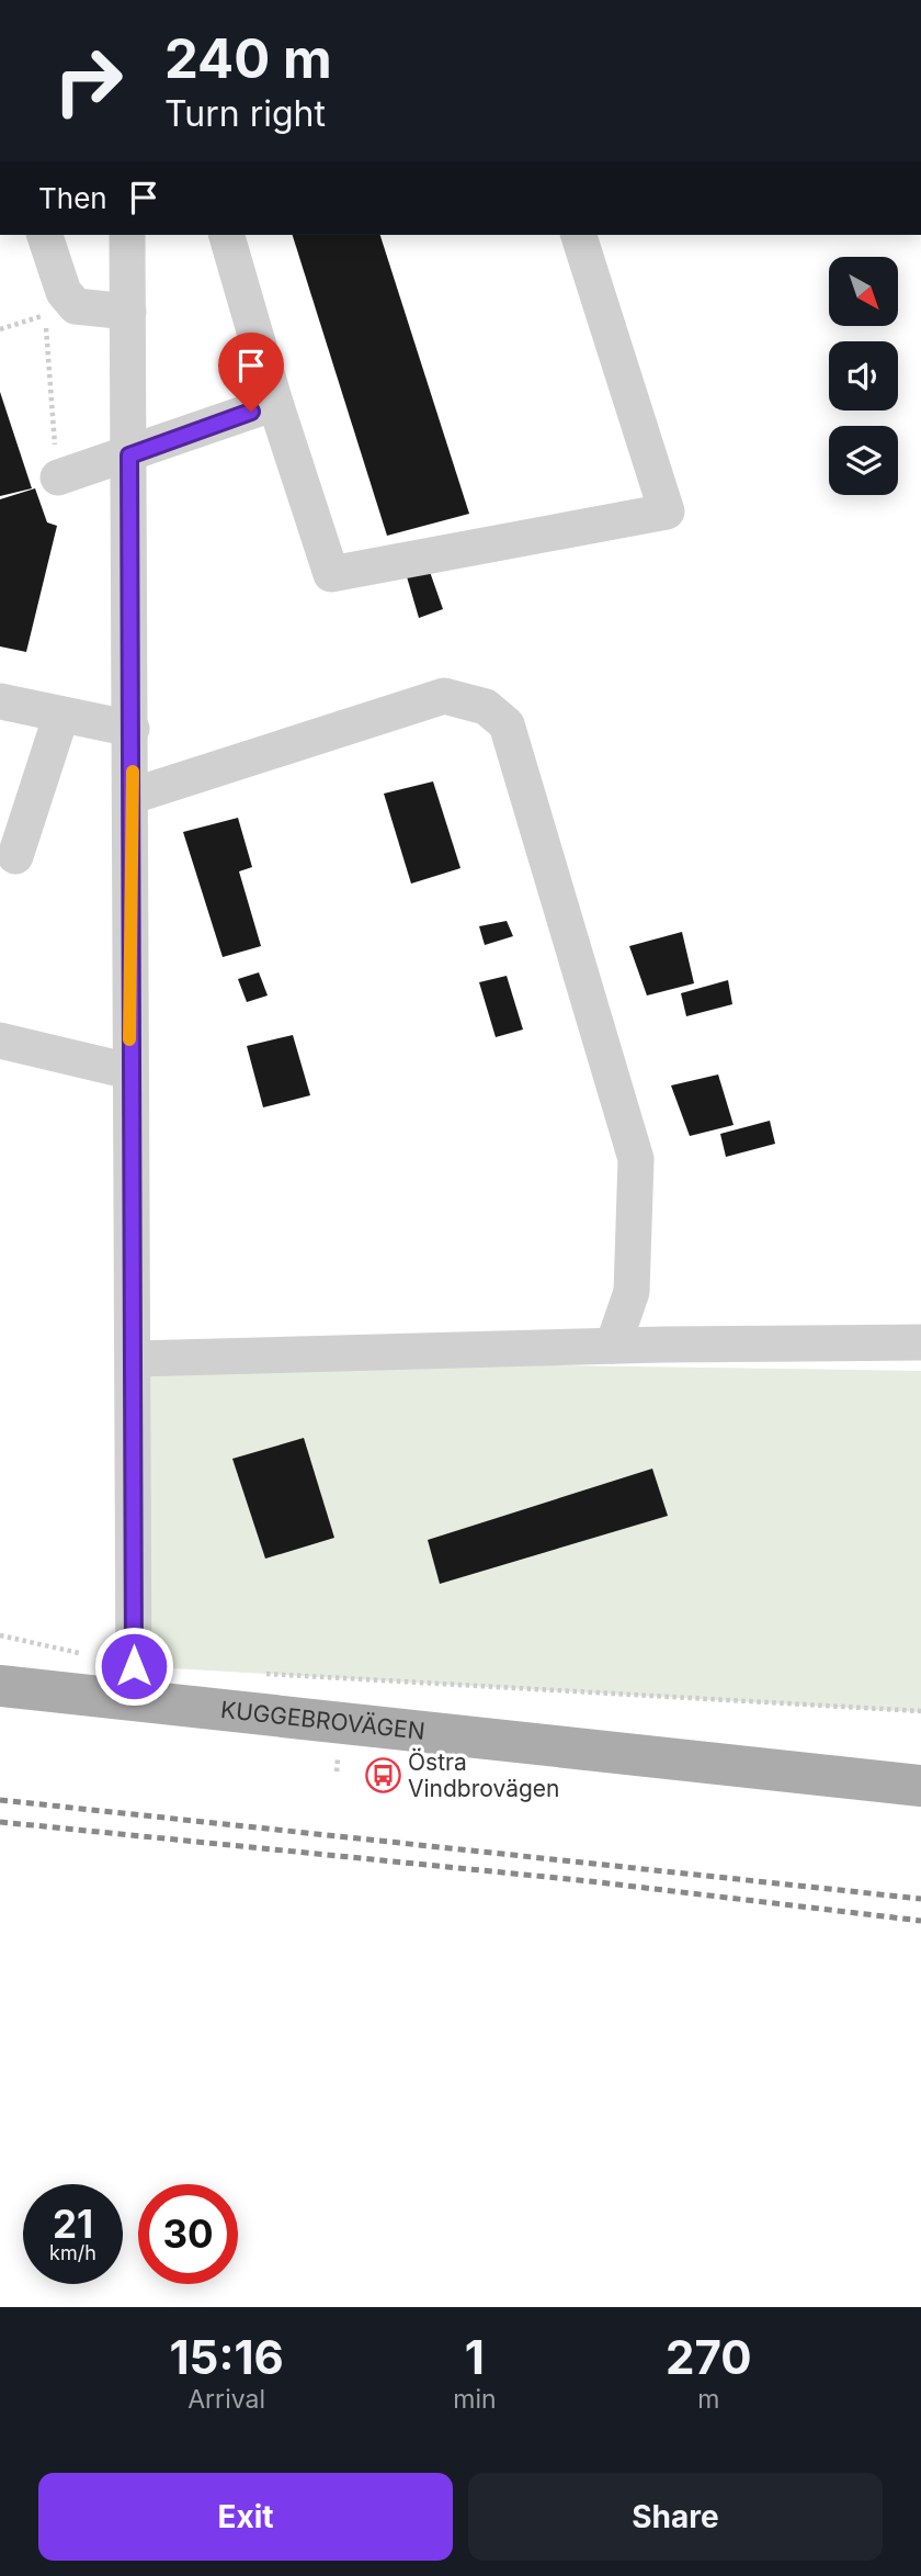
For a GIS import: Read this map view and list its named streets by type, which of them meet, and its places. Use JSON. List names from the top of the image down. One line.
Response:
{"streets":{"main road":["KUGGEBROVÄGEN"]},"places":{"bus stop":["Östra Vindbrovägen"]},"north":"bottom right","page":{"turn":["240 m","Turn right"],"then":"Then","speed":"21 km/h","limit":"30","eta":["15:16","Arrival","1","min","270","m"],"buttons":["Exit","Share"]}}
